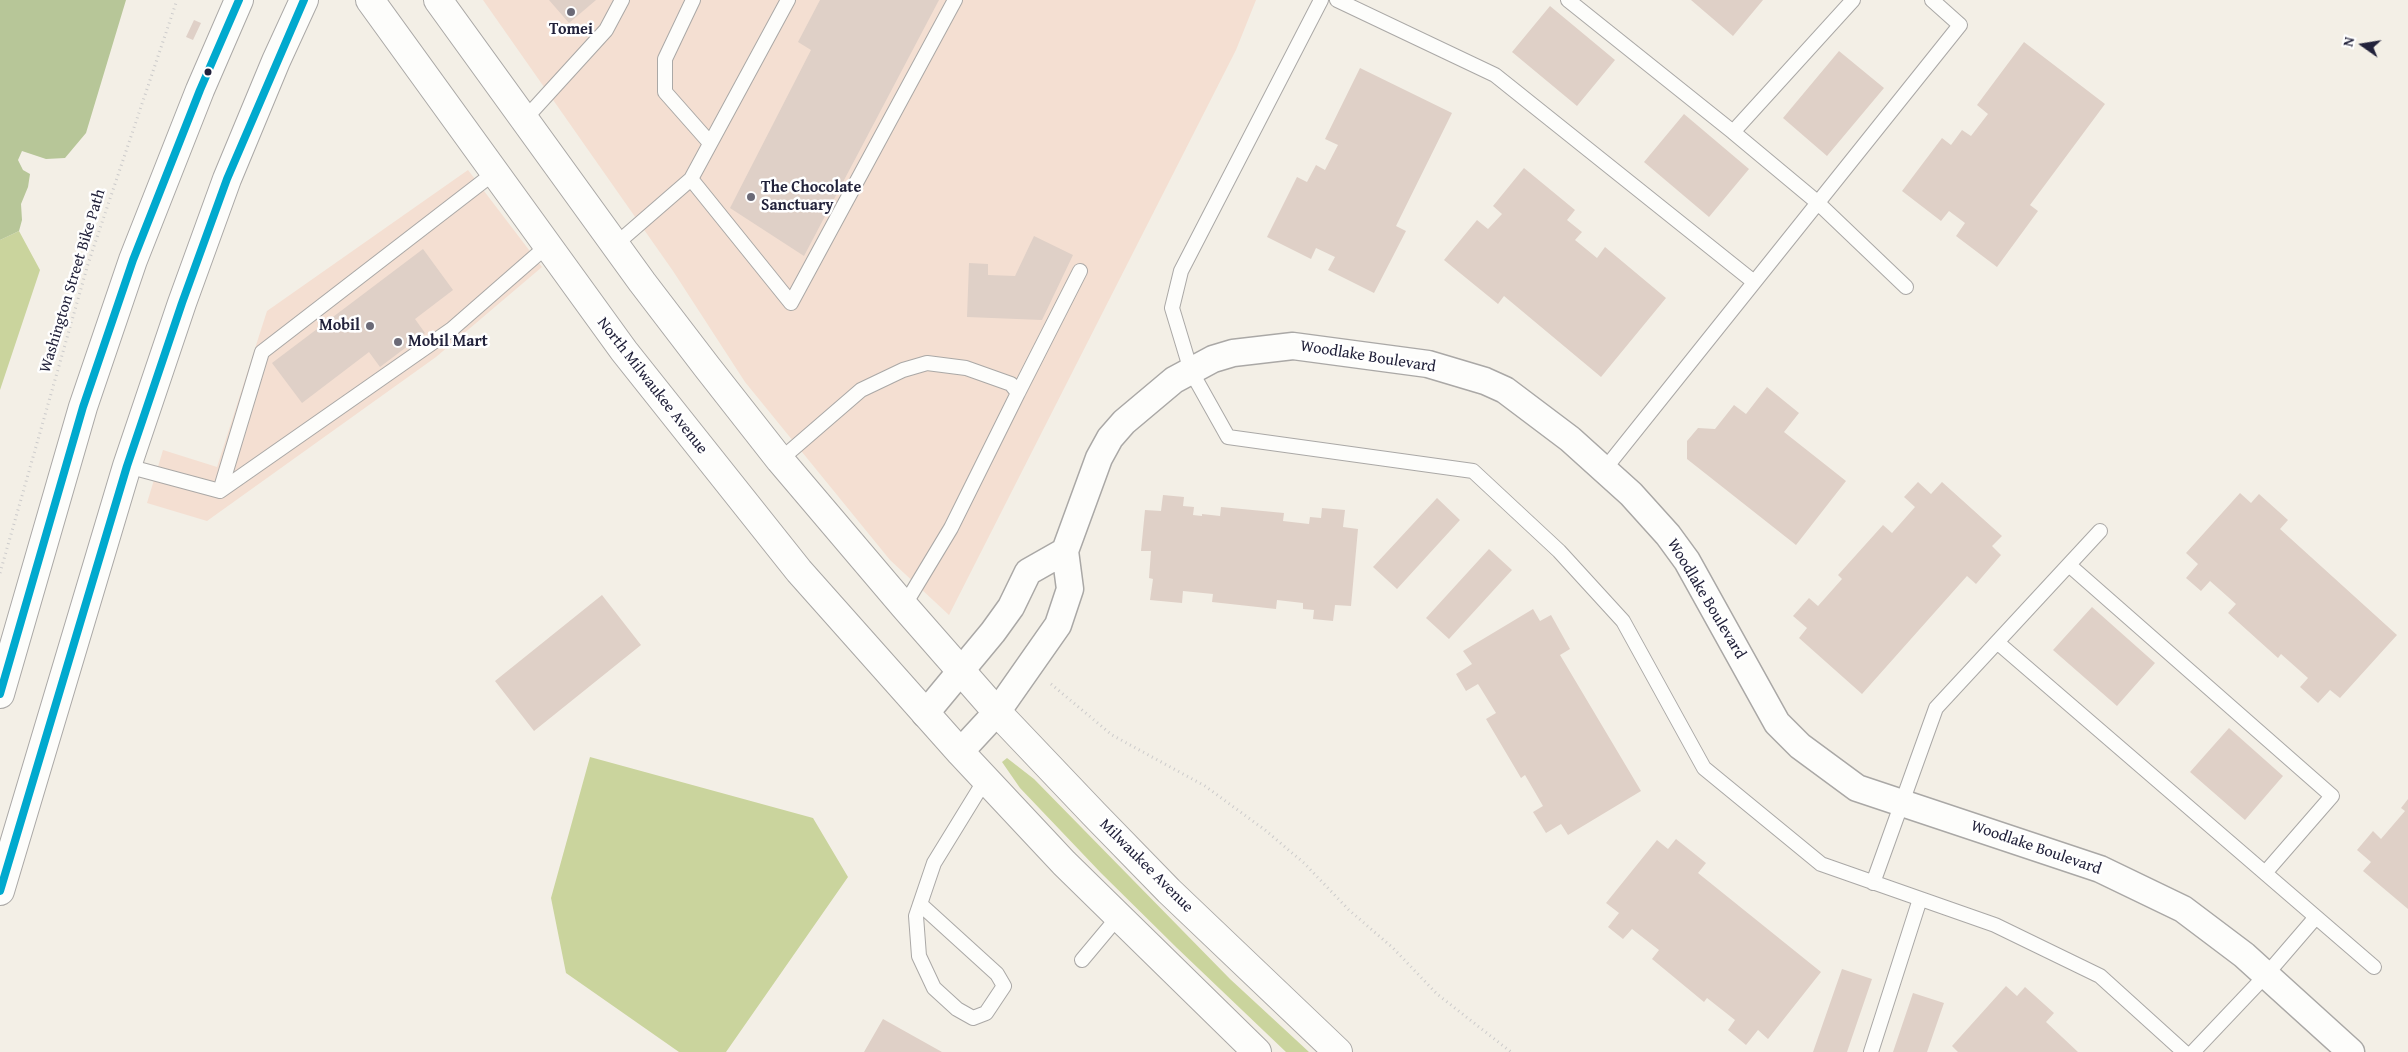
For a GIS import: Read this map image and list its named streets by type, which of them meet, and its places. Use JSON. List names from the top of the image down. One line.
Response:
{"streets":{"main road":["North Milwaukee Avenue","Milwaukee Avenue"],"street":["Woodlake Boulevard"],"path":["Washington Street Bike Path"]},"crossings":[["Woodlake Boulevard","North Milwaukee Avenue"],["Woodlake Boulevard","Milwaukee Avenue"]],"places":["Tomei","The Chocolate Sanctuary","Mobil","Mobil Mart"],"north":"left"}
